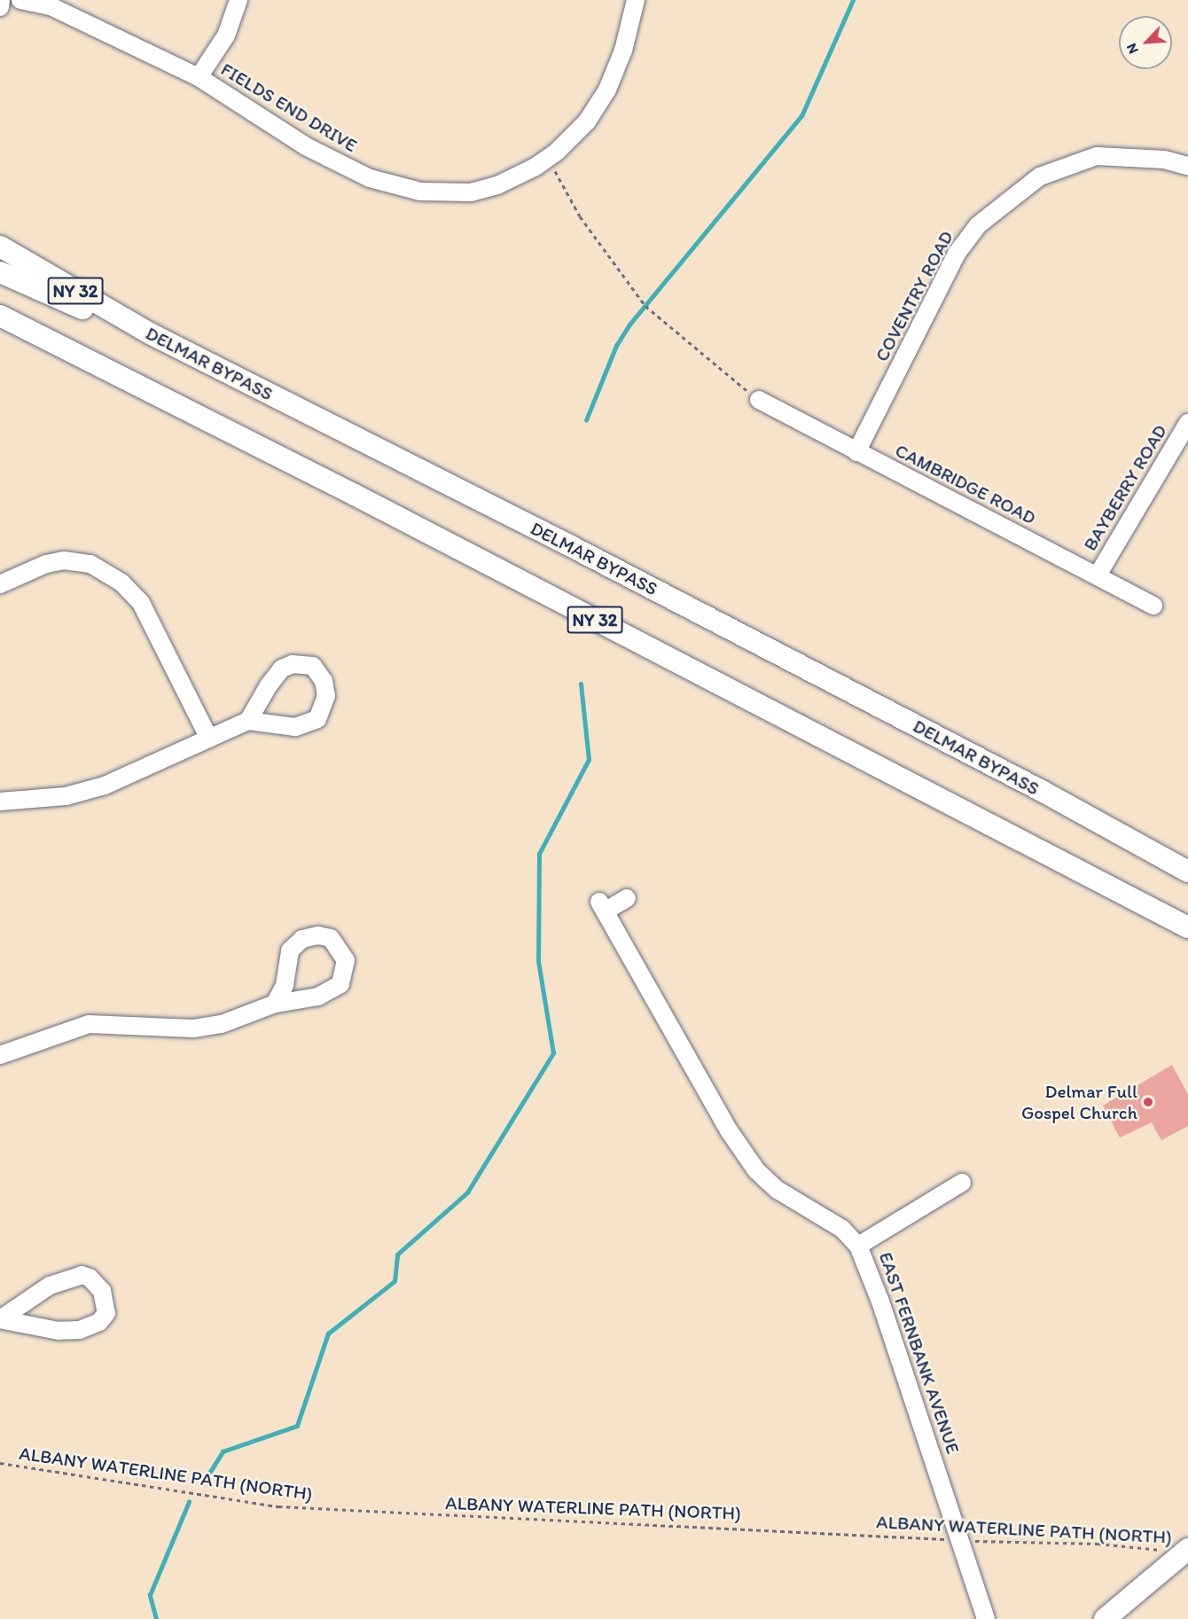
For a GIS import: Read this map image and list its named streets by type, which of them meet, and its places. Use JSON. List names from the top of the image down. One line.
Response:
{"streets":{"main road":["NY 32","DELMAR BYPASS"],"street":["FIELDS END DRIVE","COVENTRY ROAD","CAMBRIDGE ROAD","BAYBERRY ROAD","EAST FERNBANK AVENUE"],"path":["ALBANY WATERLINE PATH (NORTH)"]},"crossings":[["COVENTRY ROAD","CAMBRIDGE ROAD"],["CAMBRIDGE ROAD","BAYBERRY ROAD"],["EAST FERNBANK AVENUE","ALBANY WATERLINE PATH (NORTH)"]],"places":["Delmar Full Gospel Church"],"north":"bottom left"}
